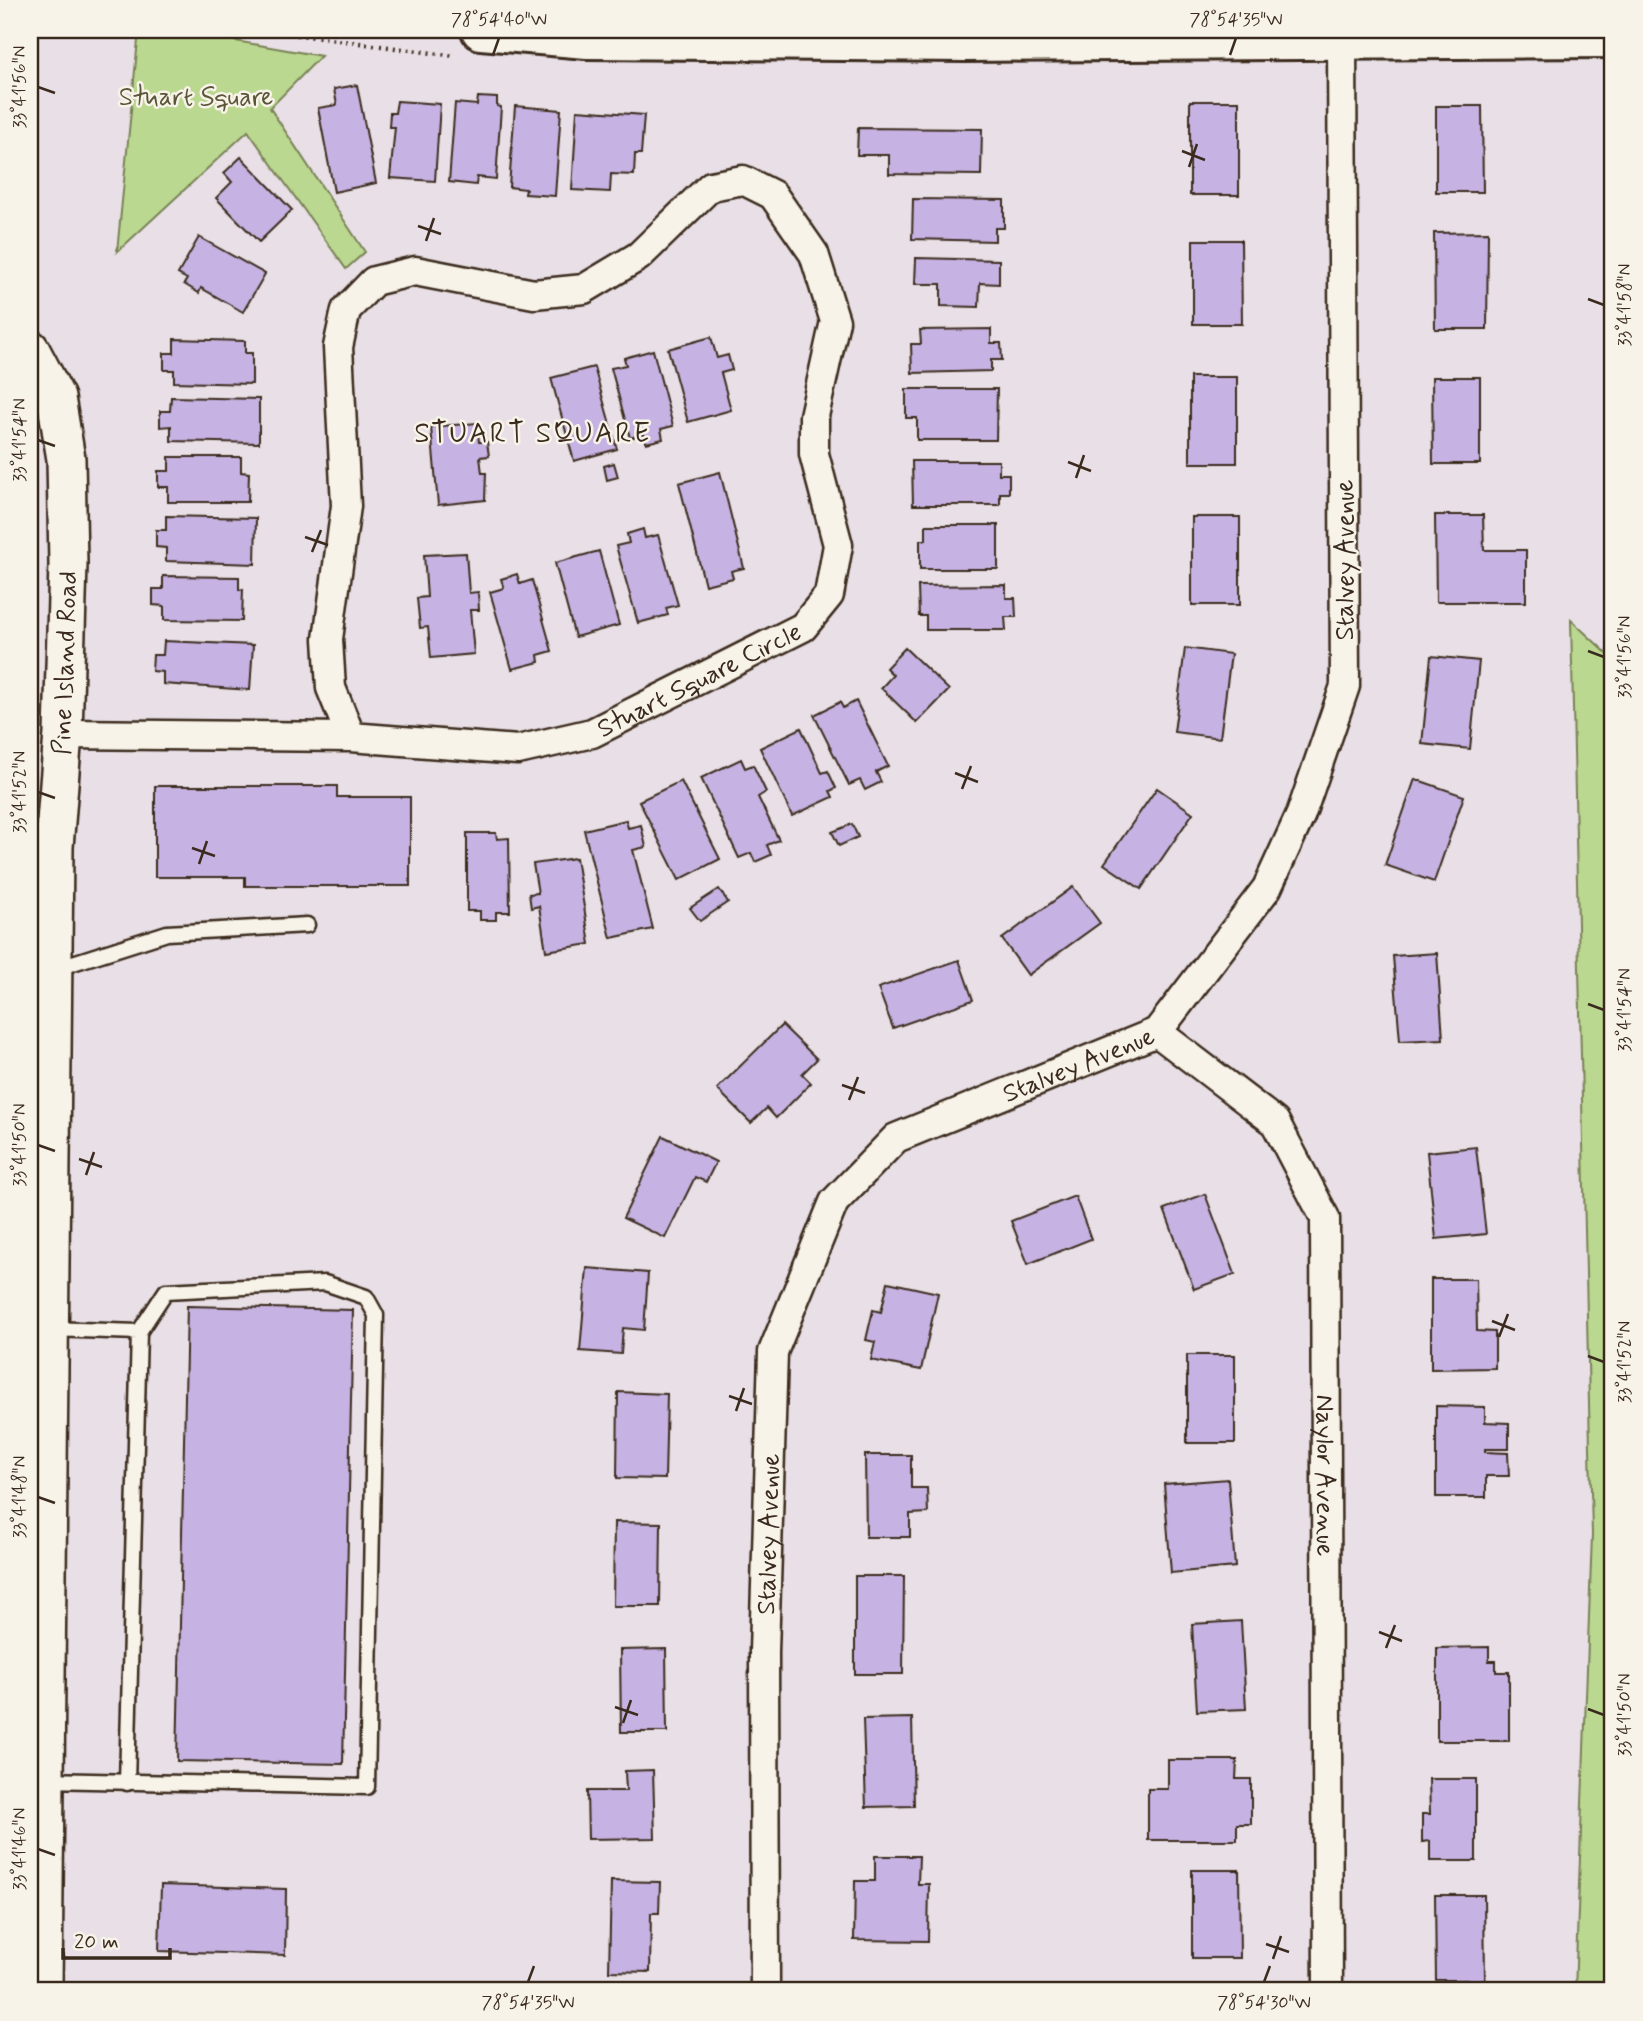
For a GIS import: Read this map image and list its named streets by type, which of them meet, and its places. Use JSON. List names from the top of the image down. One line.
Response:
{"streets":{"street":["Stalvey Avenue","Pine Island Road","Stuart Square Circle","Naylor Avenue"]},"crossings":[["Stalvey Avenue","Naylor Avenue"],["Pine Island Road","Stuart Square Circle"]],"districts":["STUART SQUARE"],"parks":["Stuart Square"],"scale_bar":"20 m","coordinates":["78°54'40\"W","78°54'35\"W","33°41'56\"N","33°41'58\"N","33°41'54\"N","33°41'52\"N","33°41'50\"N","33°41'48\"N","33°41'46\"N","78°54'30\"W"]}
